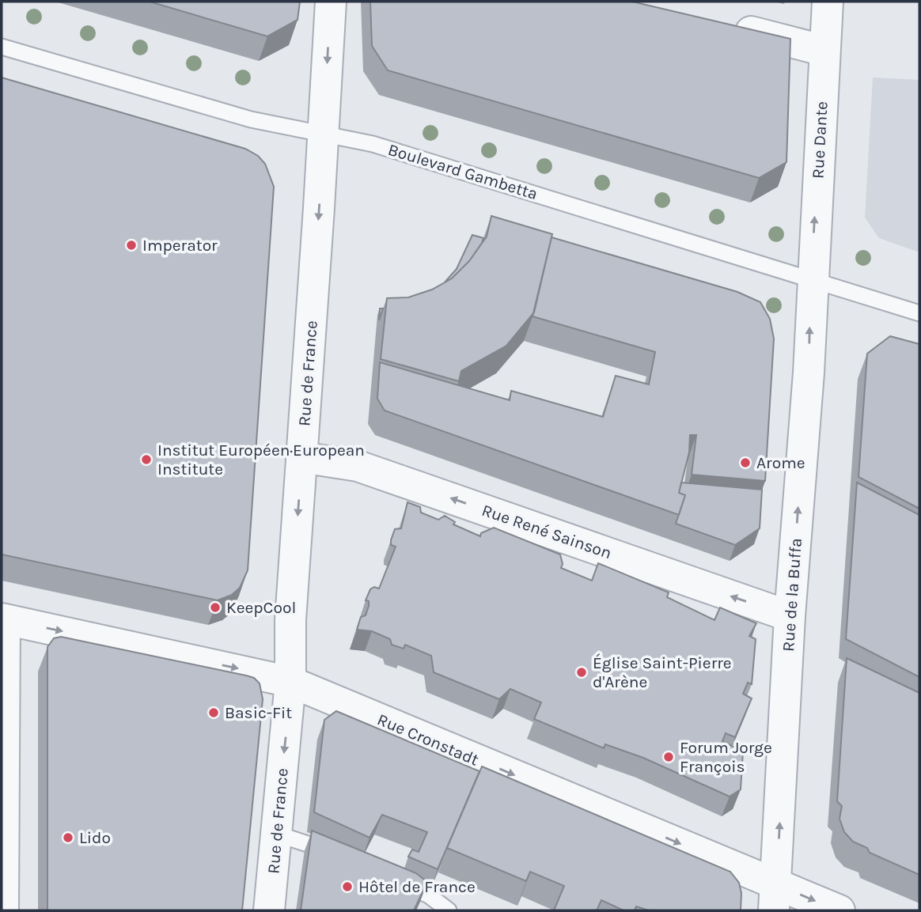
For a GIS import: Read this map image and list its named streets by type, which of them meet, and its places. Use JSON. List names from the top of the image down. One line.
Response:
{"streets":{"street":["Rue Dante","Rue de France","Rue René Sainson","Rue de la Buffa","Rue Cronstadt"],"lane":["Boulevard Gambetta"]},"crossings":[["Rue Dante","Boulevard Gambetta"],["Rue Dante","Rue de la Buffa"],["Boulevard Gambetta","Rue de France"],["Boulevard Gambetta","Rue de la Buffa"],["Rue de France","Rue René Sainson"],["Rue de France","Rue Cronstadt"],["Rue René Sainson","Rue de la Buffa"],["Rue de la Buffa","Rue Cronstadt"]],"one_way":["Rue Dante","Rue de France","Rue René Sainson","Rue de la Buffa","Rue Cronstadt"],"places":["Imperator","Institut Européen·European Institute","Arome","KeepCool","Église Saint-Pierre d'Arène","Basic-Fit","Forum Jorge François","Lido","Hôtel de France"]}
